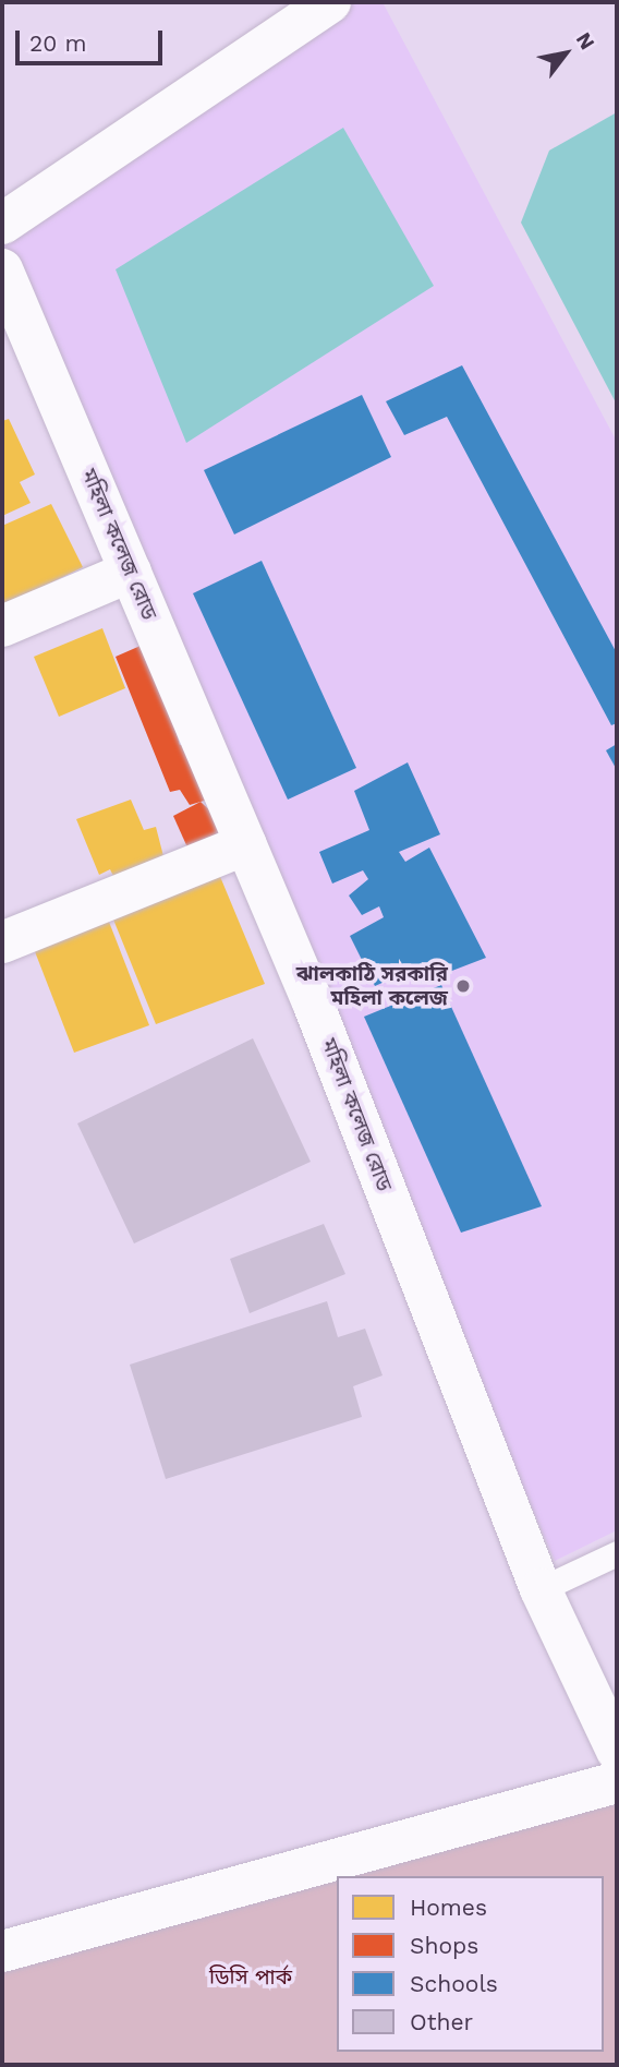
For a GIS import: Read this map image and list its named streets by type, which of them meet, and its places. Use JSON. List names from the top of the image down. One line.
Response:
{"streets":{"street":["মহিলা কলেজ রোড"]},"parks":["ডিসি পার্ক"],"places":["ঝালকাঠি সরকারি মহিলা কলেজ"],"legend":["Homes","Shops","Schools","Other"],"scale_bar":"20 m","north":"top right"}
